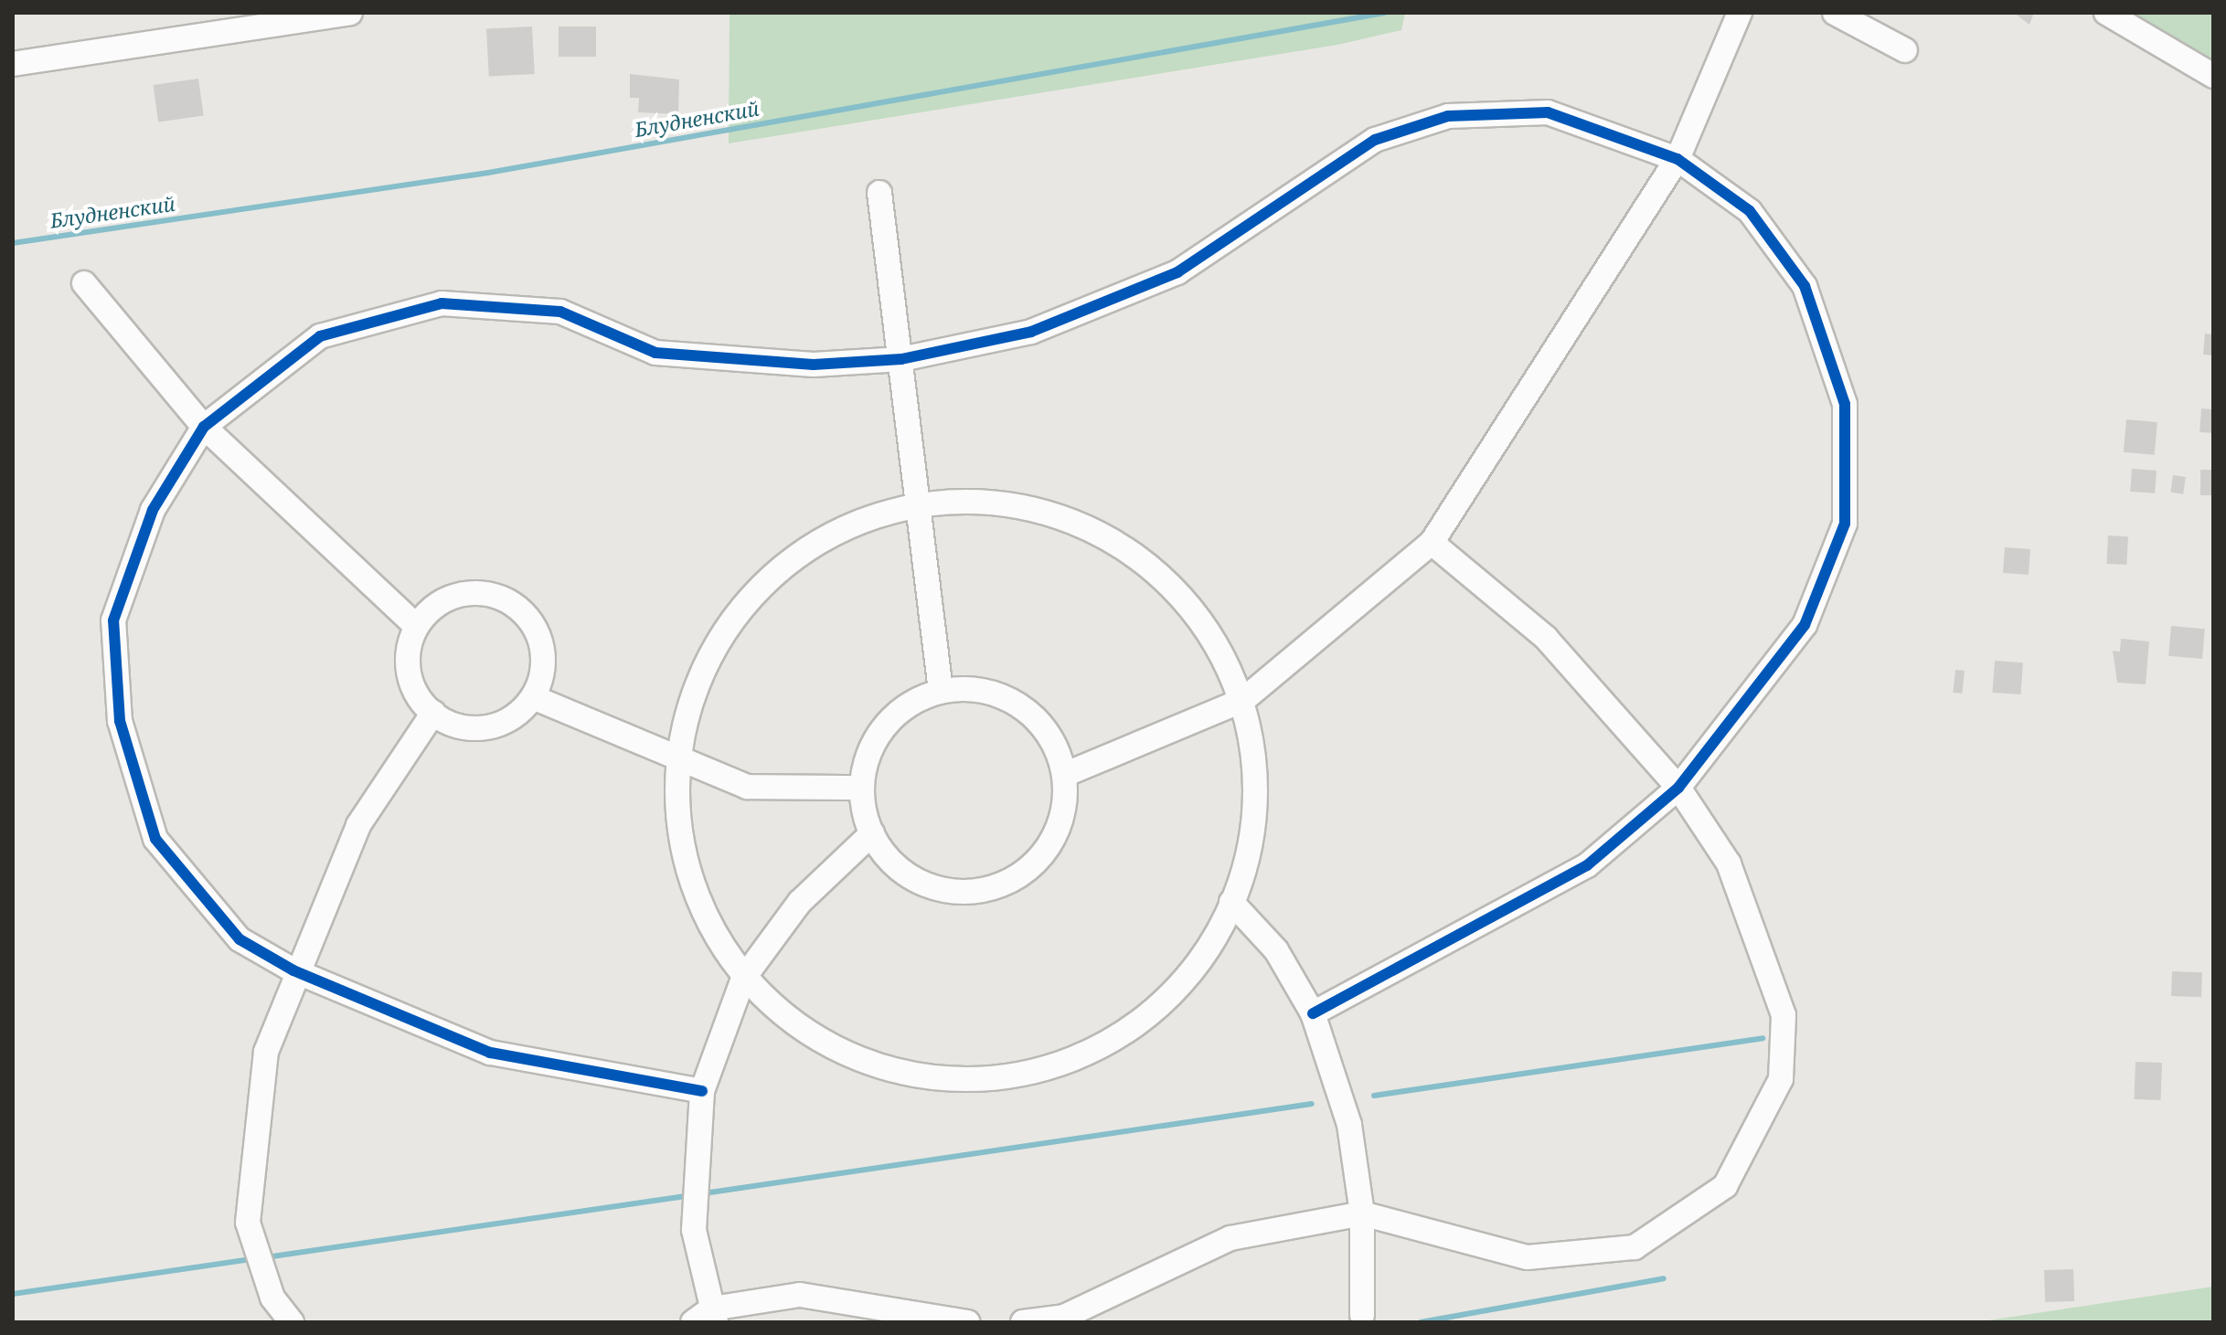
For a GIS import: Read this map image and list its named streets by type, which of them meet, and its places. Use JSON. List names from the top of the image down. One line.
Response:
{"water":["Блудненский"]}
